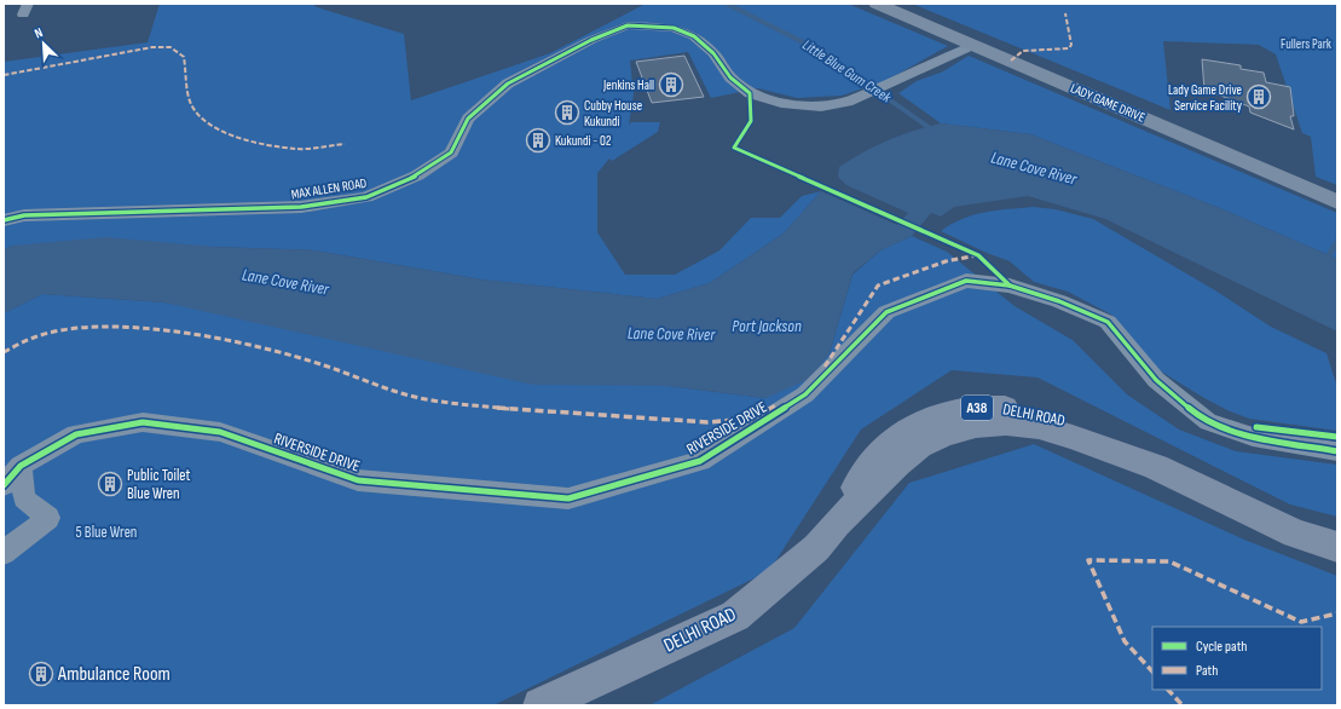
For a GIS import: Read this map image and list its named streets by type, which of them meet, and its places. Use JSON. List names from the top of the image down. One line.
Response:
{"streets":{"main road":["LADY GAME DRIVE","A38","DELHI ROAD"],"street":["MAX ALLEN ROAD","RIVERSIDE DRIVE"]},"crossings":[["LADY GAME DRIVE","MAX ALLEN ROAD"]],"water":["Little Blue Gum Creek","Lane Cove River","Port Jackson"],"parks":["Fullers Park","5 Blue Wren"],"places":{"building":["Jenkins Hall","Lady Game Drive Service Facility","Cubby House Kukundi","Kukundi - 02","Public Toilet Blue Wren","Ambulance Room"]},"legend":["Cycle path","Path"],"north":"top left"}
